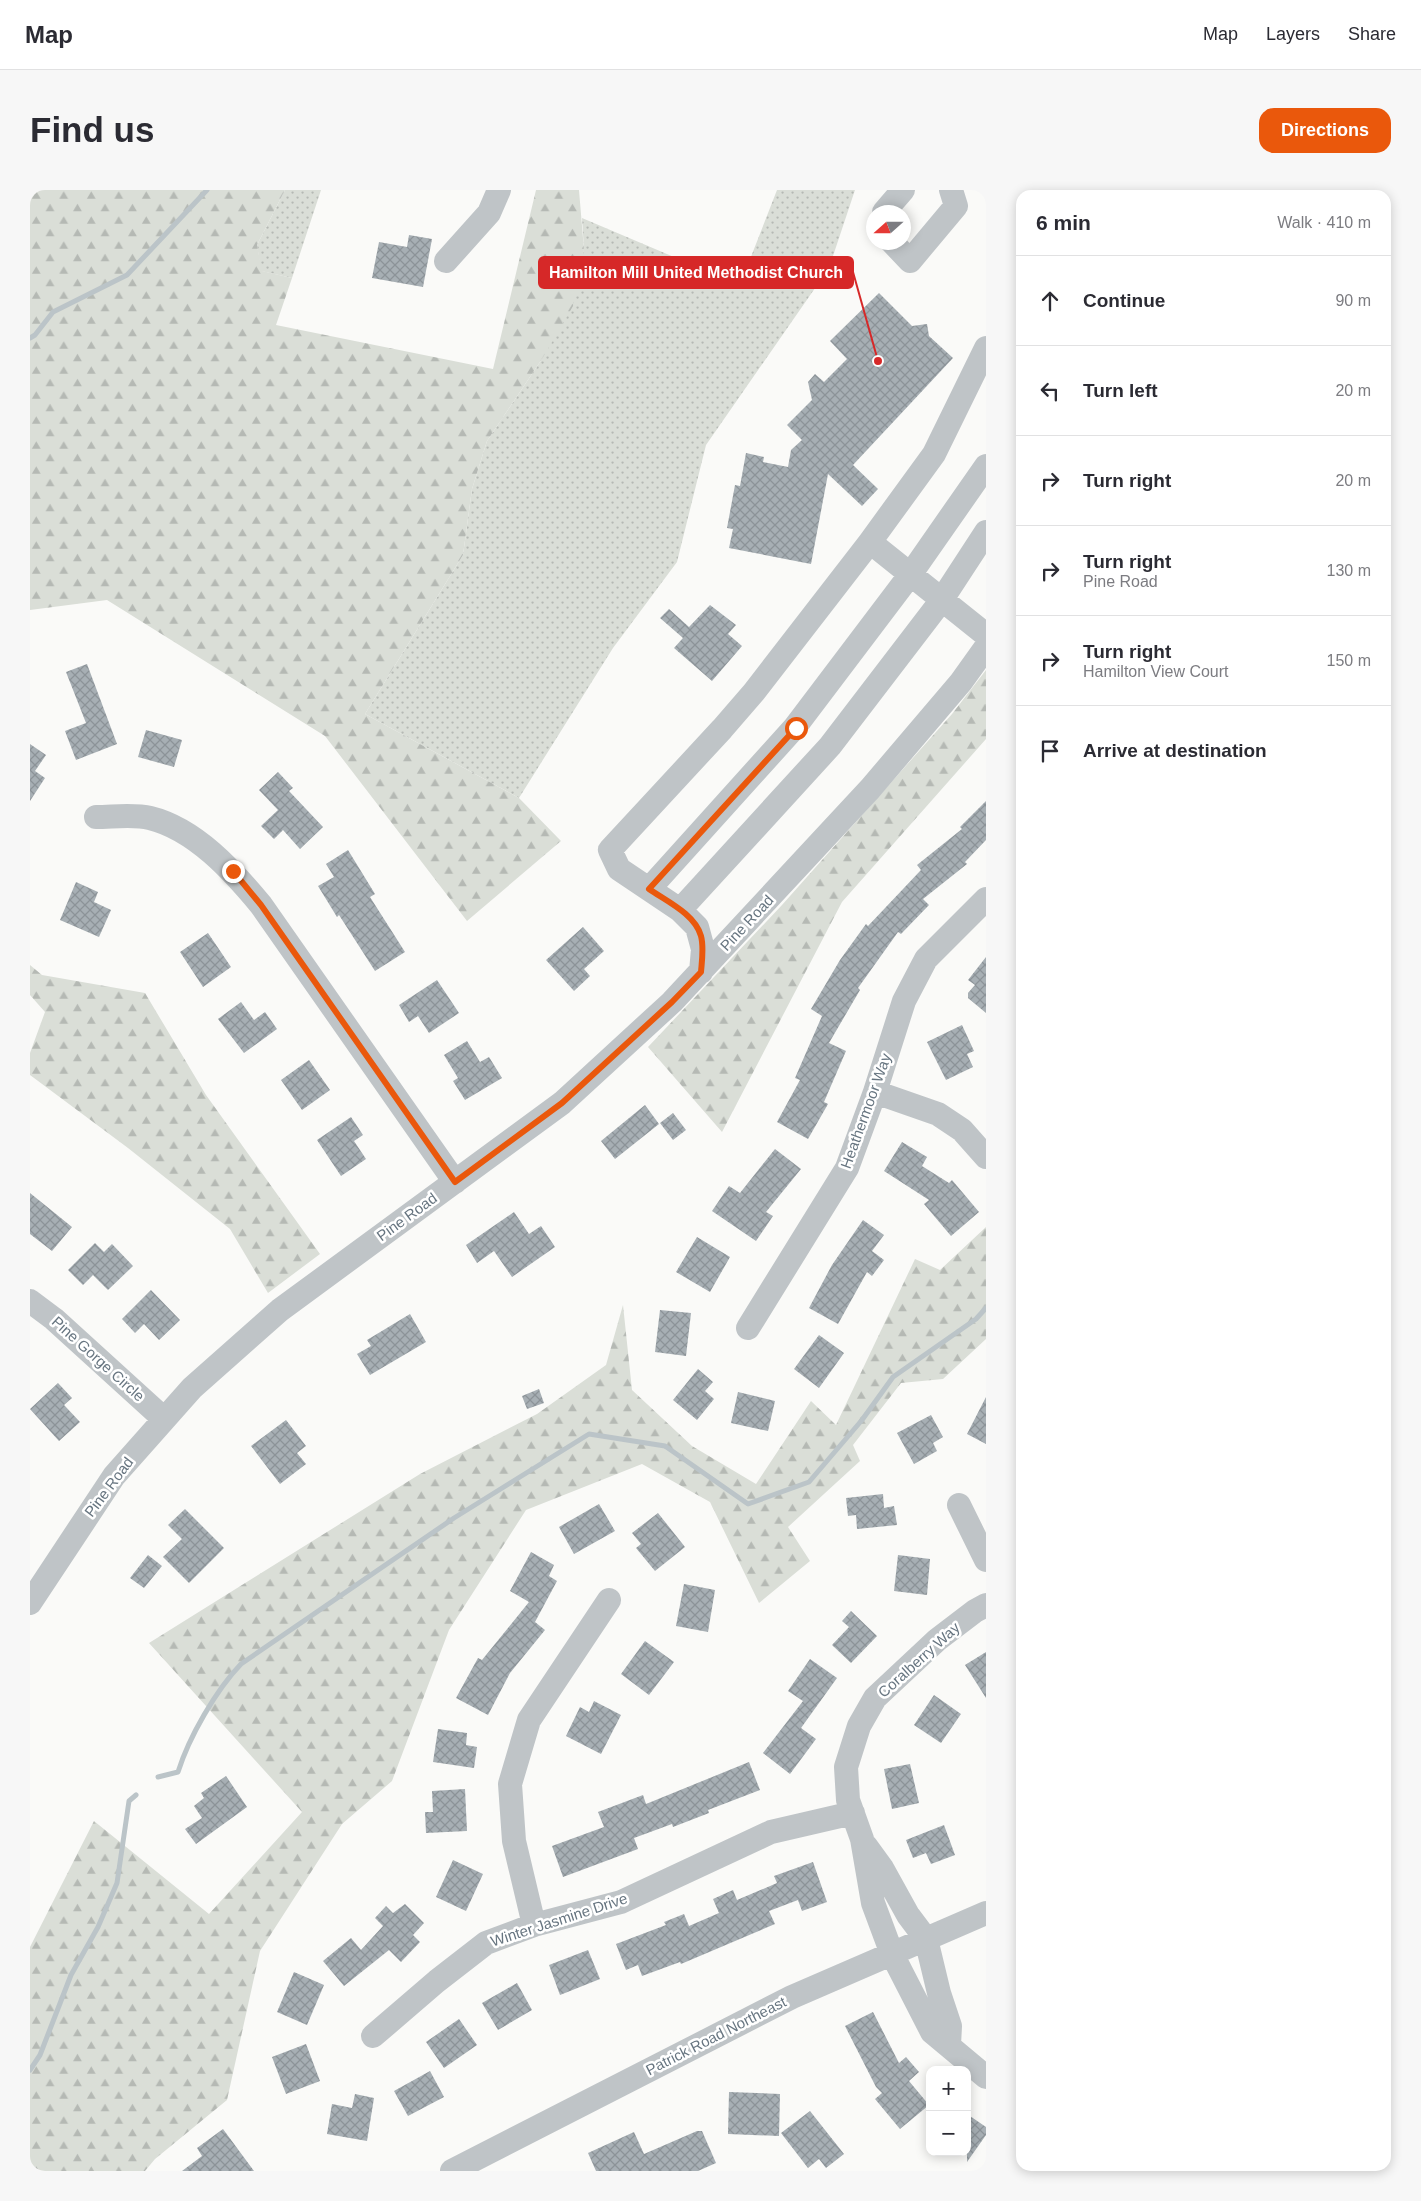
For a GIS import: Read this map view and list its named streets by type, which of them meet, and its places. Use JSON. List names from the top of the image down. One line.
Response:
{"streets":{"street":["Pine Road","Heathermoor Way","Pine Gorge Circle","Coralberry Way","Winter Jasmine Drive","Patrick Road Northeast"]},"crossings":[["Pine Road","Pine Gorge Circle"],["Coralberry Way","Winter Jasmine Drive"],["Coralberry Way","Patrick Road Northeast"]],"places":["Hamilton Mill United Methodist Church"],"north":"left","page":{"header":"Map","nav":["Map","Layers","Share"],"buttons":"Directions","title":"Find us","heading":["6 min","Walk · 410 m"],"list":[["Continue","90 m"],["Turn left","20 m"],["Turn right","20 m"],["Turn right","Pine Road","130 m"],["Turn right","Hamilton View Court","150 m"],"Arrive at destination"],"map_buttons":["+","−"]}}
